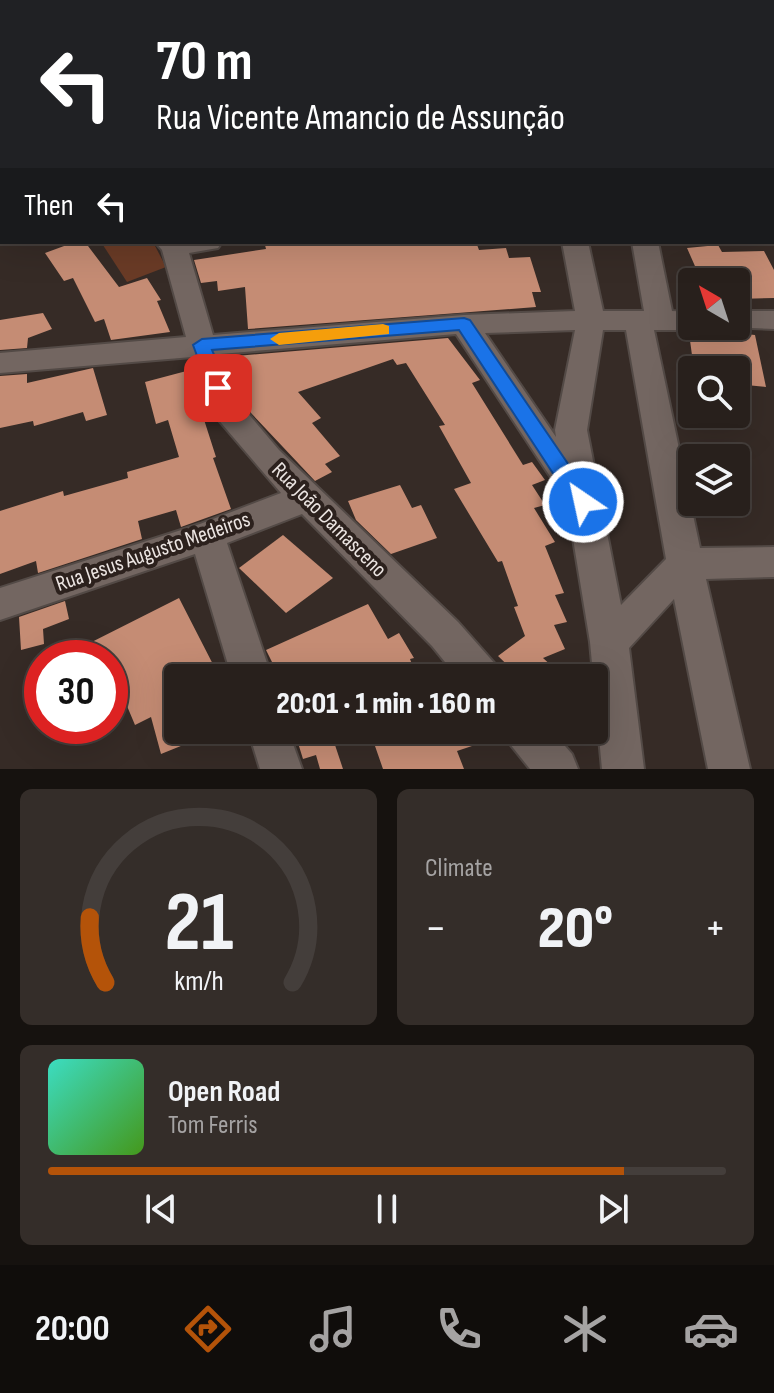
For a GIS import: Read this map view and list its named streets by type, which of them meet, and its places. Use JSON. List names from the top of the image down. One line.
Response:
{"streets":{"street":["Rua João Damasceno","Rua Jesus Augusto Medeiros"]},"crossings":[["Rua João Damasceno","Rua Jesus Augusto Medeiros"]],"north":"top left","page":{"turn":["70 m","Rua Vicente Amancio de Assunção"],"then":"Then","limit":"30","trip":"20:01 · 1 min · 160 m","tile":"Climate","heat":["−","20°","+"],"song":["Open Road","Tom Ferris"],"tabs":"20:00","gauge":["21","km/h"]}}
